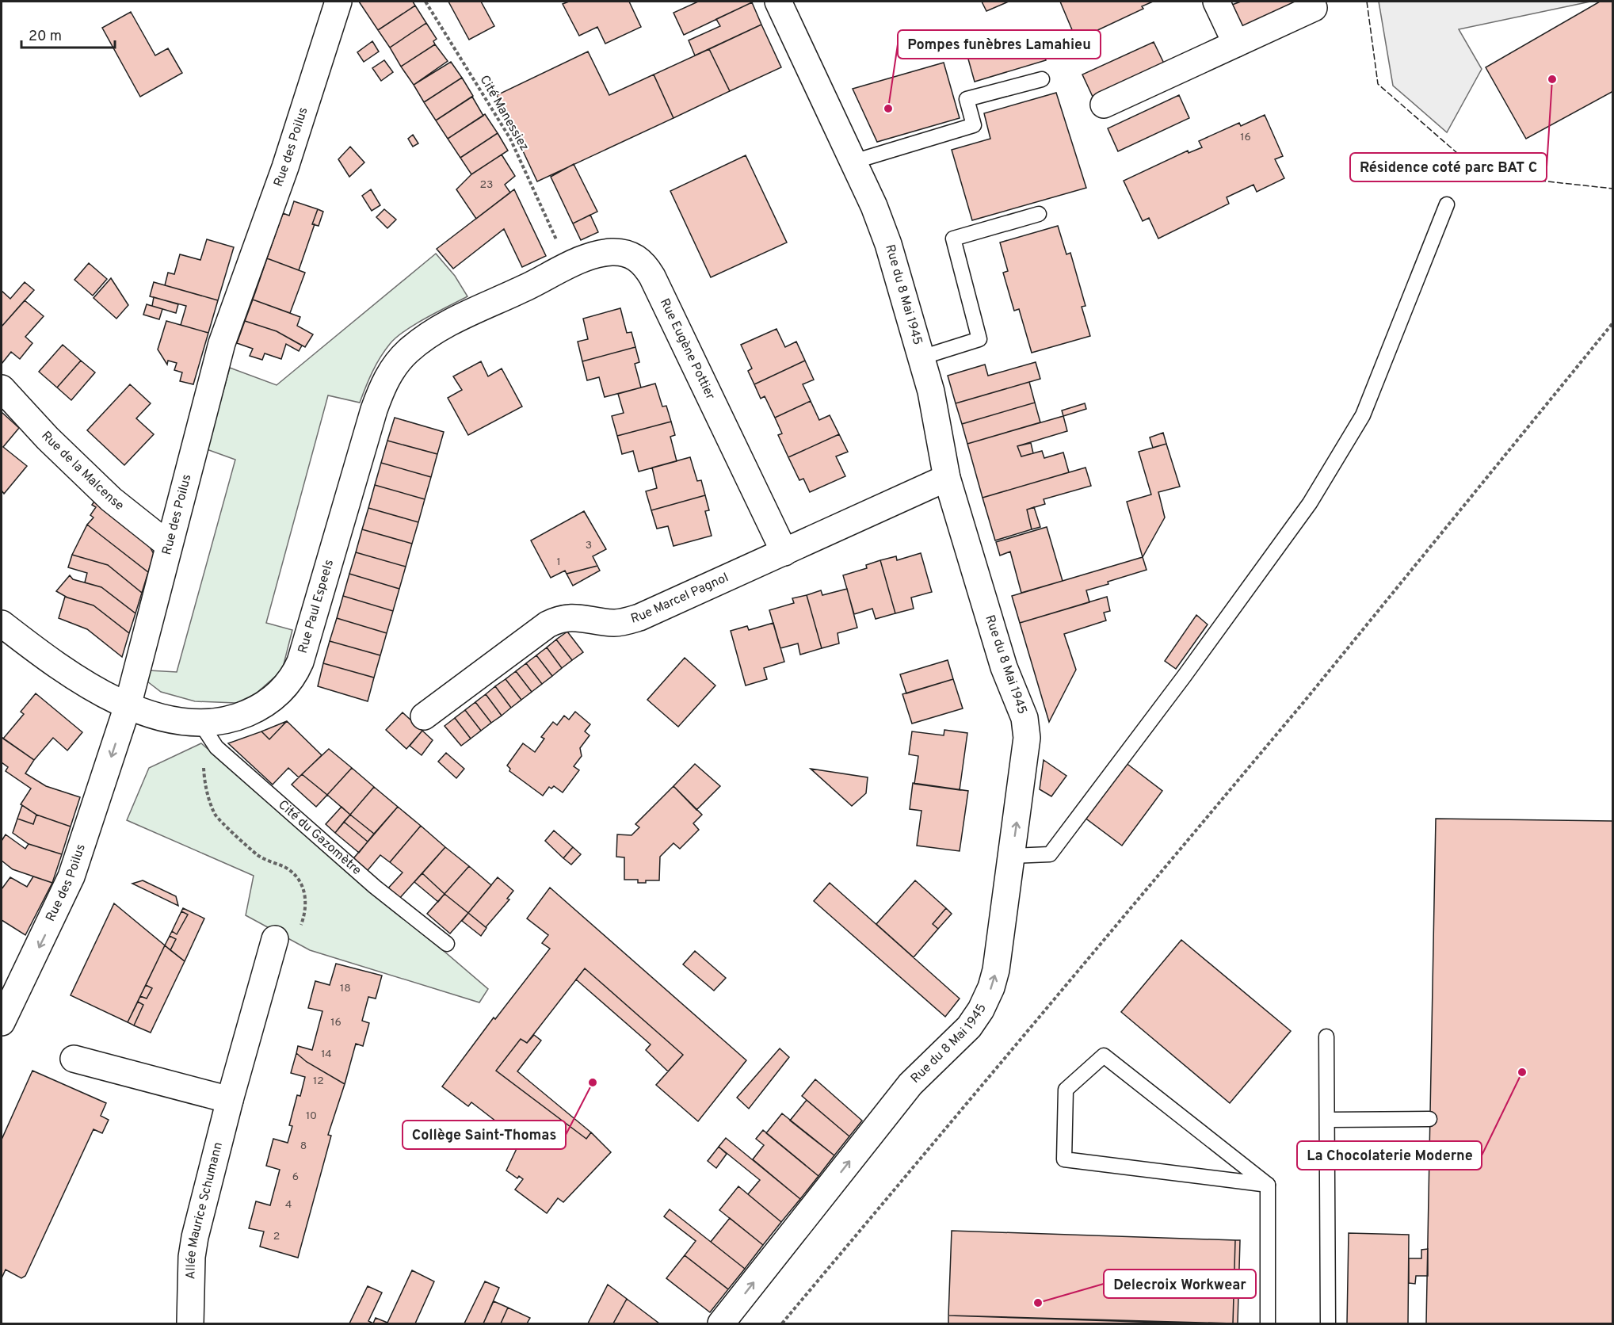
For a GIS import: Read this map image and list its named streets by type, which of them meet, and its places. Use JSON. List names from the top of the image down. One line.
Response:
{"streets":{"street":["Rue des Poilus","Rue du 8 Mai 1945","Rue Eugène Pottier","Rue de la Malcense","Rue Marcel Pagnol","Rue Paul Espeels","Allée Maurice Schumann"],"lane":["Cité du Gazomètre"],"path":["Cité Manessiez"]},"crossings":[["Cité Manessiez","Rue Eugène Pottier"],["Rue des Poilus","Rue de la Malcense"],["Rue des Poilus","Rue Paul Espeels"],["Rue du 8 Mai 1945","Rue Marcel Pagnol"],["Rue Eugène Pottier","Rue Marcel Pagnol"],["Rue Eugène Pottier","Rue Paul Espeels"],["Rue Paul Espeels","Cité du Gazomètre"]],"one_way":["Rue du 8 Mai 1945"],"places":["Résidence coté parc BAT C","Pompes funèbres Lamahieu","La Chocolaterie Moderne","Collège Saint-Thomas","Delecroix Workwear"],"house_numbers":["16","23","3","1","18","16","14","12","10","8","6","4","2"],"scale_bar":"20 m"}
